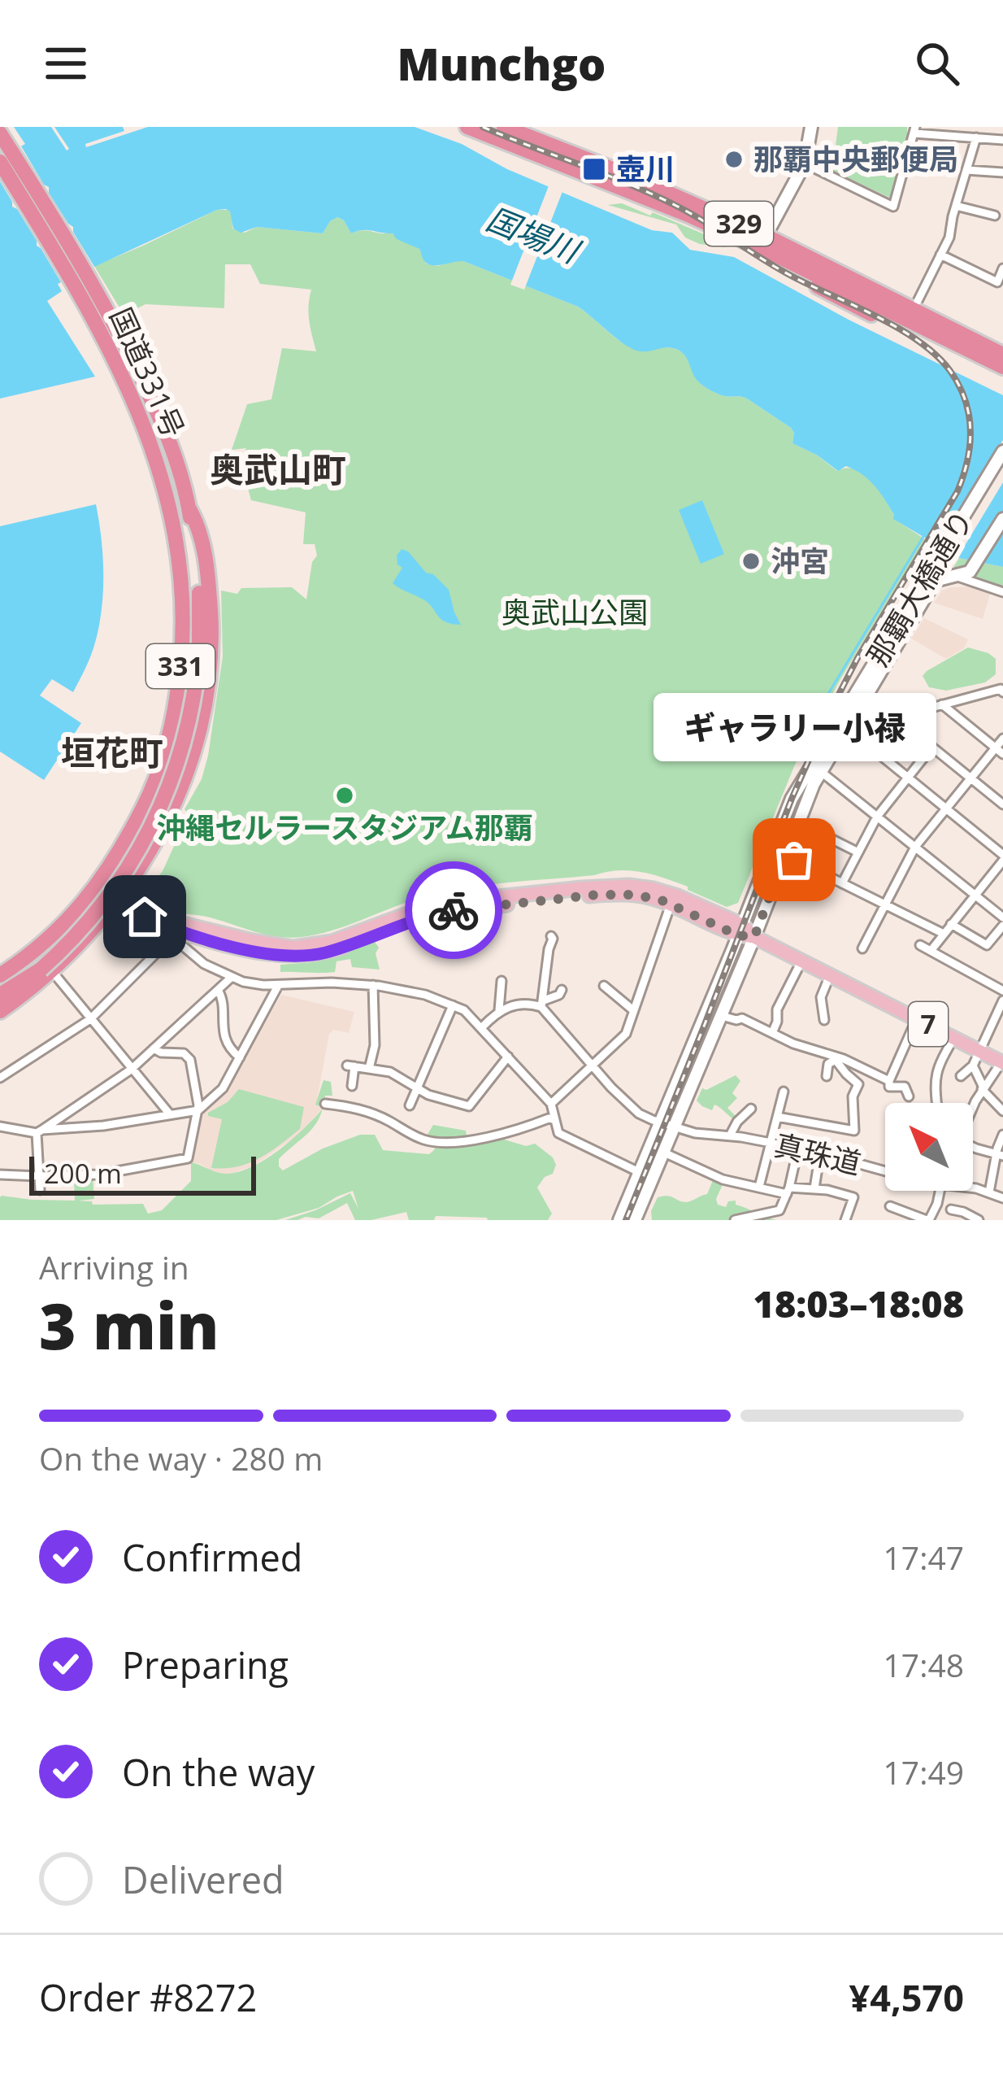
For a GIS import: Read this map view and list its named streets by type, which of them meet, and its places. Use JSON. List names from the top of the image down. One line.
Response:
{"streets":{"highway":["329","国道331号","331"],"main road":["那覇大橋通り","7"],"street":["真珠道"]},"crossings":[["国道331号","7"],["那覇大橋通り","7"],["那覇大橋通り","真珠道"]],"districts":["奥武山町","垣花町"],"water":["国場川"],"parks":["奥武山公園"],"places":{"other":["那覇中央郵便局","沖宮","沖縄セルラースタジアム那覇","ギャラリー小禄"],"transit":["壺川"]},"scale_bar":"200 m","north":"top left","page":{"header":"Munchgo","bubble":"ギャラリー小禄","scale":"200 m","heading":["3 min","Arriving in","18:03–18:08"],"panel":["Order #8272","¥4,570"],"bar":"On the way · 280 m","list":[["Confirmed","17:47"],["Preparing","17:48"],["On the way","17:49"],"Delivered"]}}
